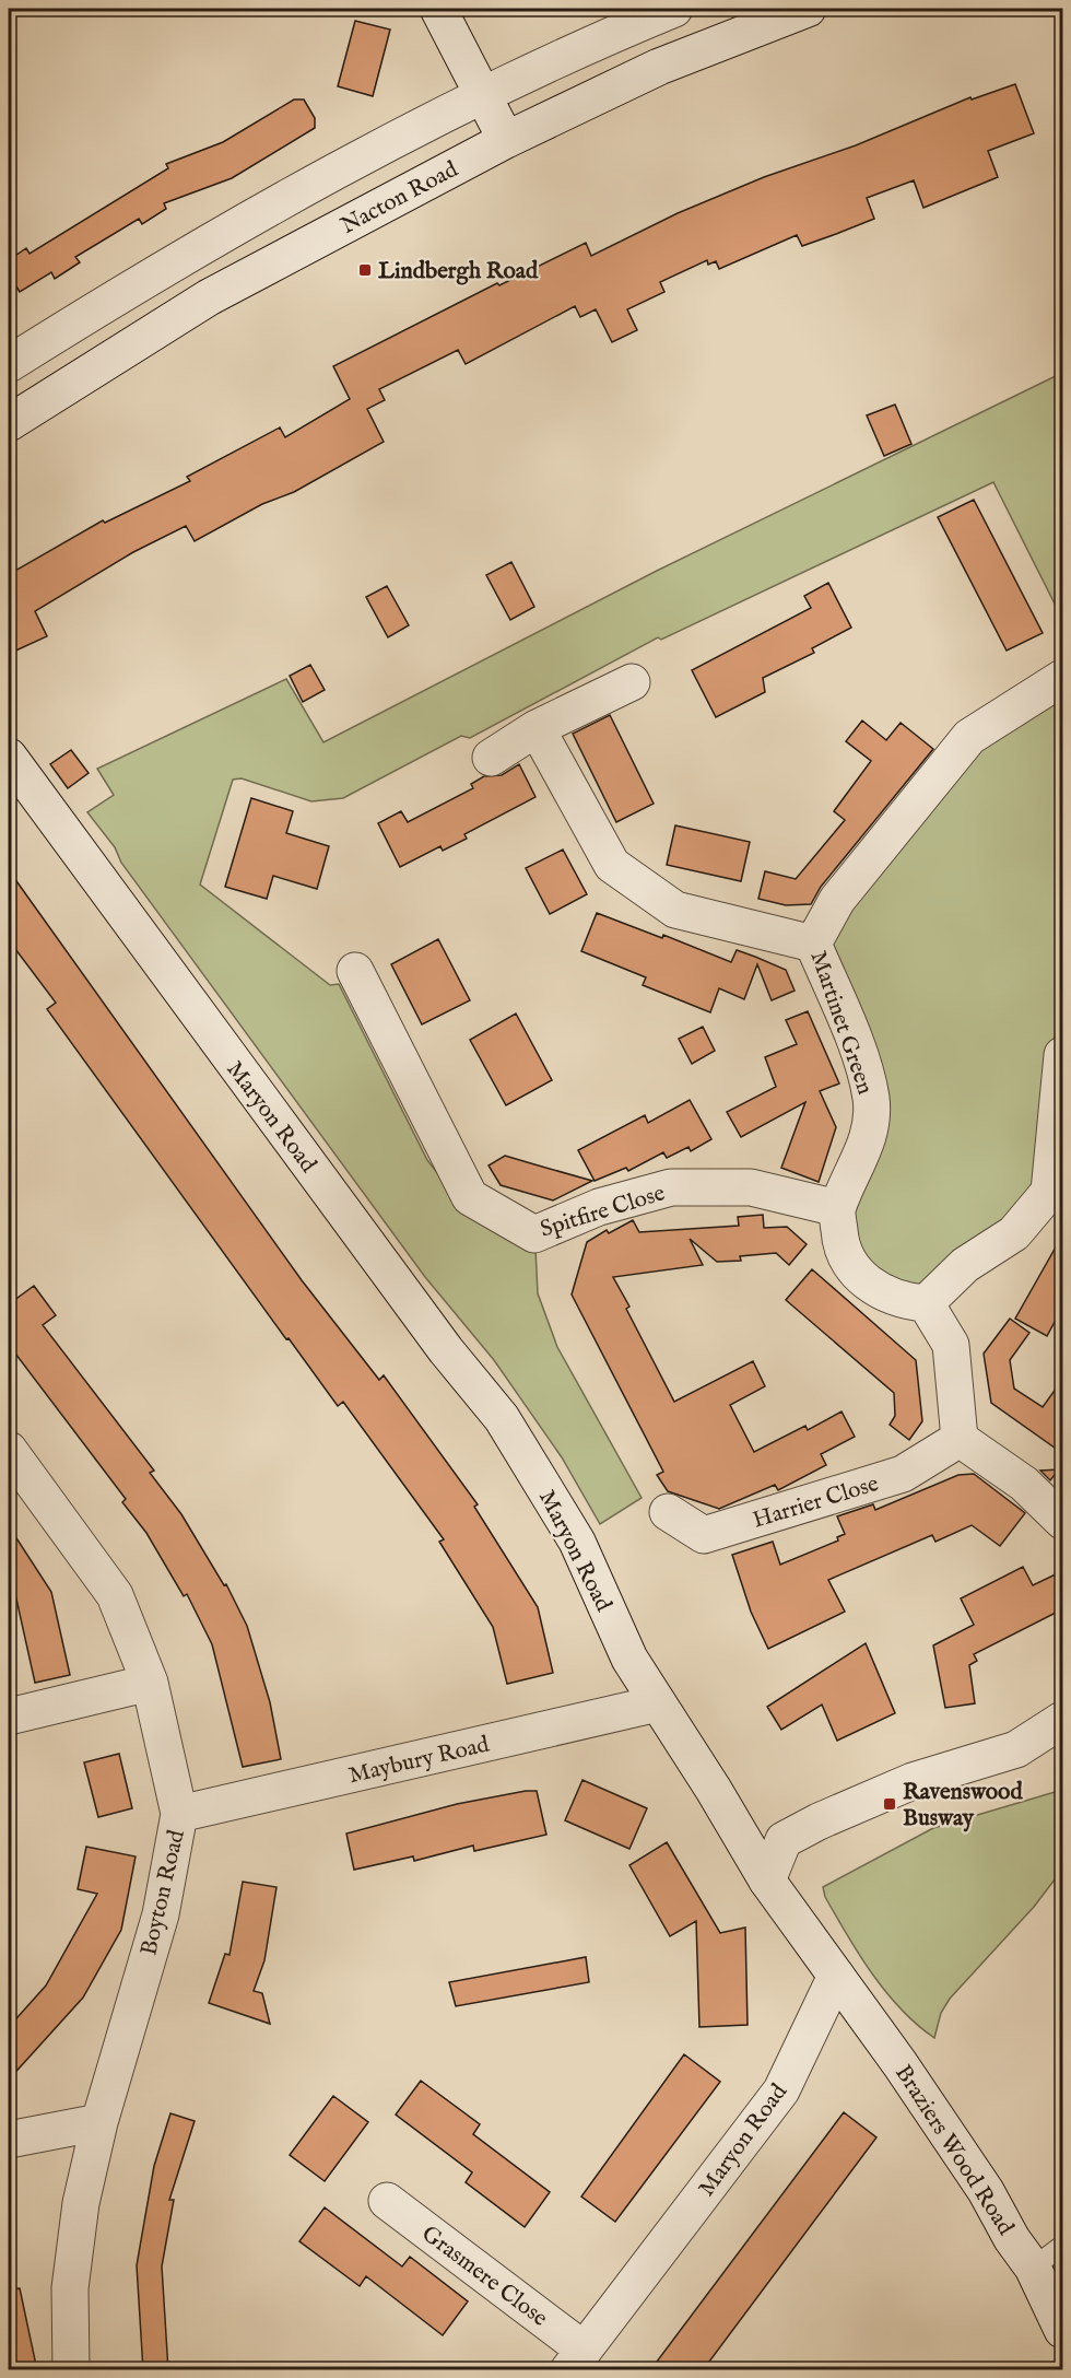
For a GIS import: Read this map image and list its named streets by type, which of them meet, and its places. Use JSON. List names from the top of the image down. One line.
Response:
{"streets":{"street":["Nacton Road","Martinet Green","Maryon Road","Spitfire Close","Harrier Close","Maybury Road","Boyton Road","Braziers Wood Road","Grasmere Close"]},"crossings":[["Martinet Green","Spitfire Close"],["Maryon Road","Maybury Road"],["Maryon Road","Braziers Wood Road"],["Maryon Road","Grasmere Close"],["Maybury Road","Boyton Road"]],"places":{"transit":["Lindbergh Road","Ravenswood Busway"]}}
